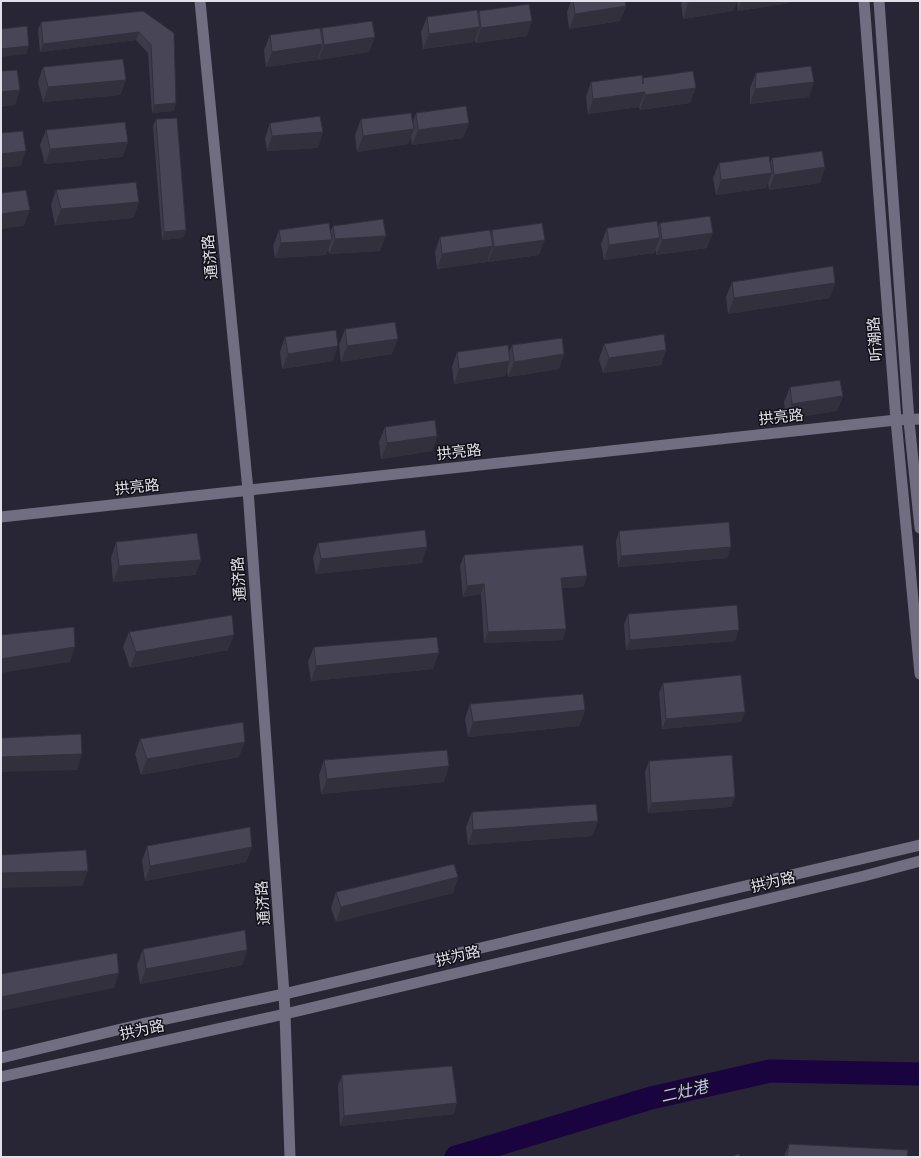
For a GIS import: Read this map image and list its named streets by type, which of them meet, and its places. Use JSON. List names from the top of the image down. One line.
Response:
{"streets":{"main road":["通济路","听潮路","拱亮路","拱为路"]},"crossings":[["通济路","拱亮路"],["通济路","拱为路"],["听潮路","拱亮路"]],"water":["二灶港"]}
